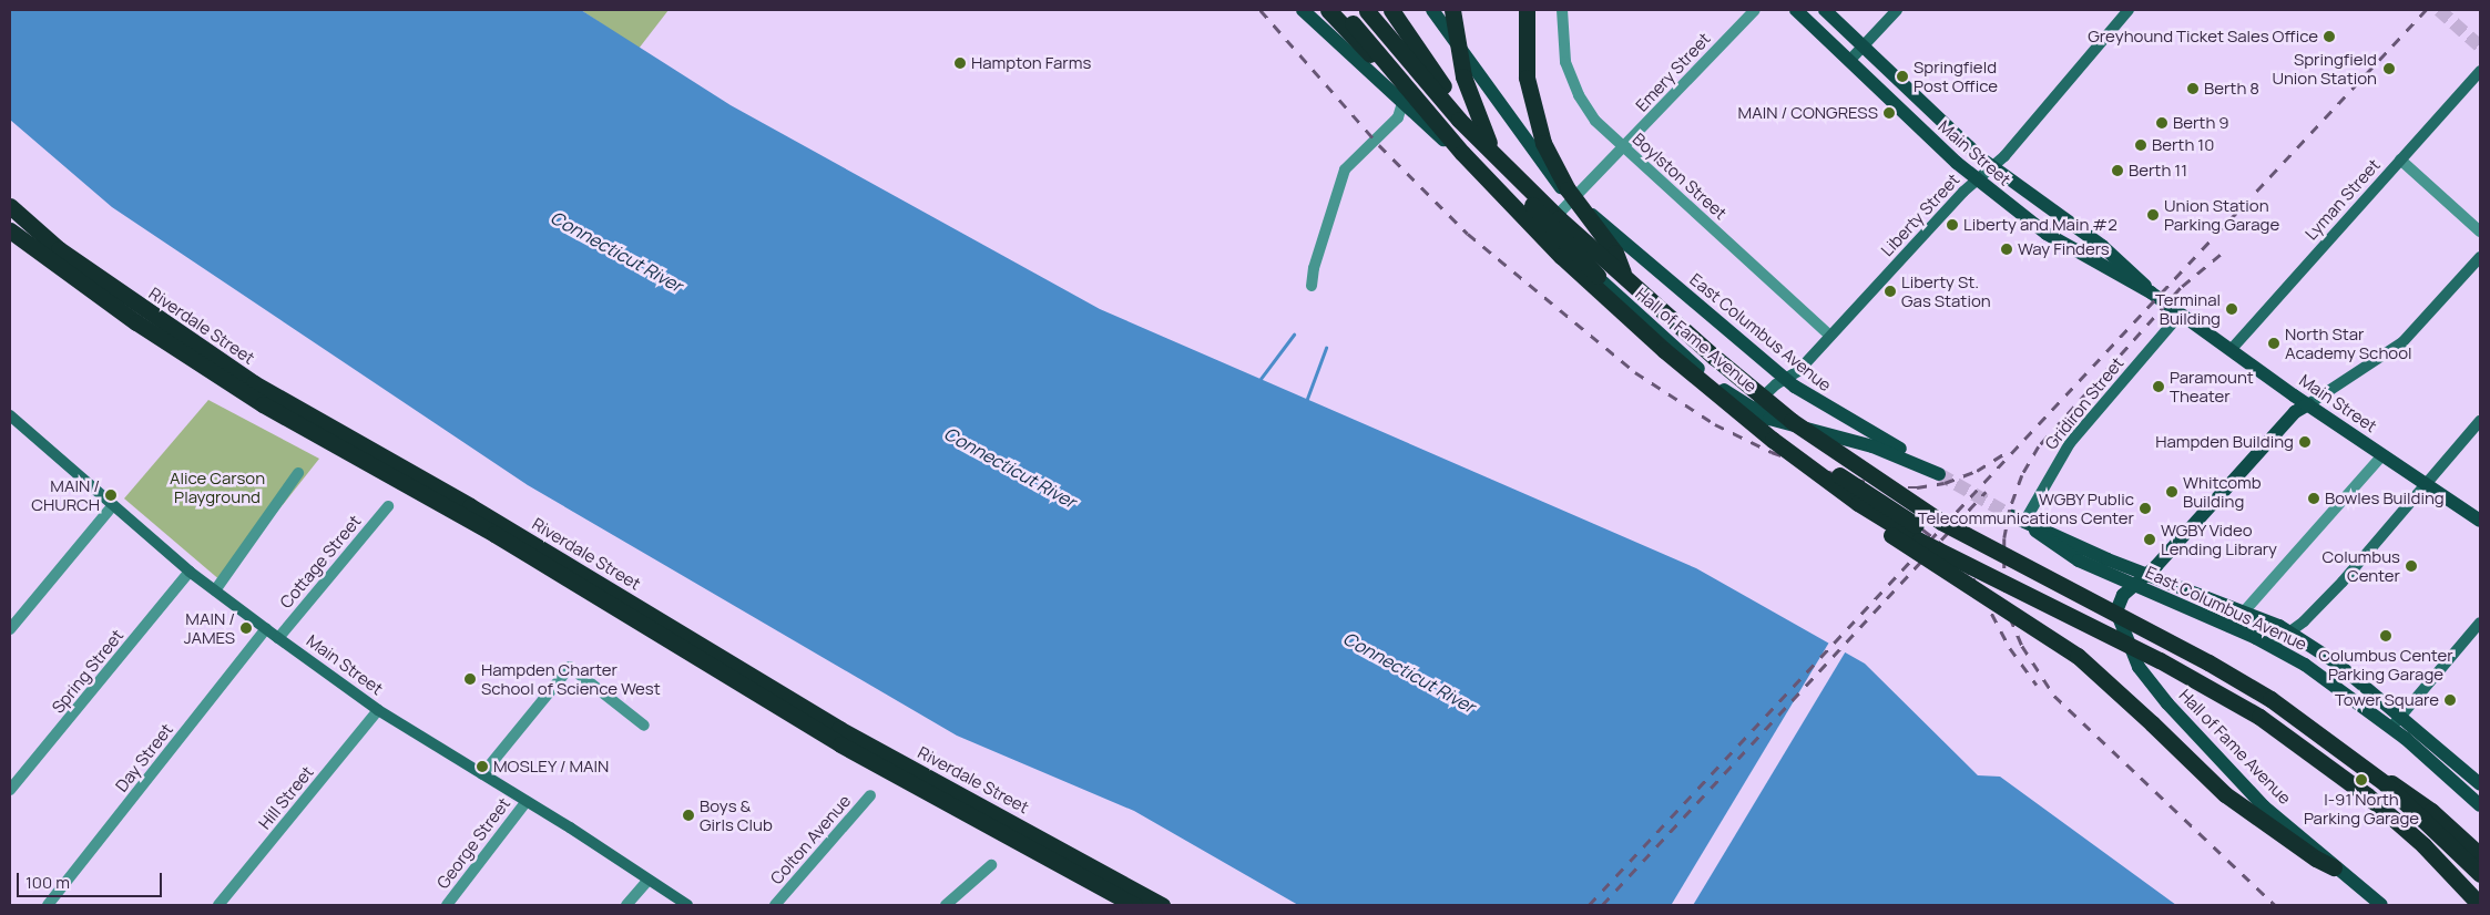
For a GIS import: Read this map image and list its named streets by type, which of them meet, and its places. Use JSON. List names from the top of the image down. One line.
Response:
{"streets":{"highway":["Riverdale Street"],"main road":["Main Street","Lyman Street","Liberty Street","East Columbus Avenue","Hall of Fame Avenue","Gridiron Street"],"street":["Emery Street","Boylston Street","Cottage Street","Spring Street","Day Street","Hill Street","Colton Avenue","George Street"]},"crossings":[["Emery Street","Boylston Street"],["Emery Street","East Columbus Avenue"],["Emery Street","Hall of Fame Avenue"],["Main Street","Lyman Street"],["Main Street","Liberty Street"],["Main Street","Gridiron Street"],["Main Street","Cottage Street"],["Main Street","Spring Street"],["Main Street","Day Street"],["Main Street","Hill Street"],["Main Street","George Street"],["Boylston Street","Liberty Street"],["Liberty Street","East Columbus Avenue"],["Liberty Street","Hall of Fame Avenue"],["East Columbus Avenue","Hall of Fame Avenue"],["East Columbus Avenue","Gridiron Street"]],"water":["Connecticut River"],"parks":["Alice Carson Playground"],"places":["Greyhound Ticket Sales Office","Hampton Farms","Springfield Union Station","Springfield Post Office","Berth 8","MAIN / CONGRESS","Berth 9","Berth 10","Berth 11","Union Station Parking Garage","Liberty and Main #2","Way Finders","Liberty St. Gas Station","Terminal Building","North Star Academy School","Paramount Theater","Hampden Building","Whitcomb Building","MAIN / CHURCH","Bowles Building","WGBY Public Telecommunications Center","WGBY Video Lending Library","Columbus Center","MAIN / JAMES","Columbus Center Parking Garage","Hampden Charter School of Science West","Tower Square","MOSLEY / MAIN","I-91 North Parking Garage","Boys & Girls Club"],"scale_bar":"100 m"}
